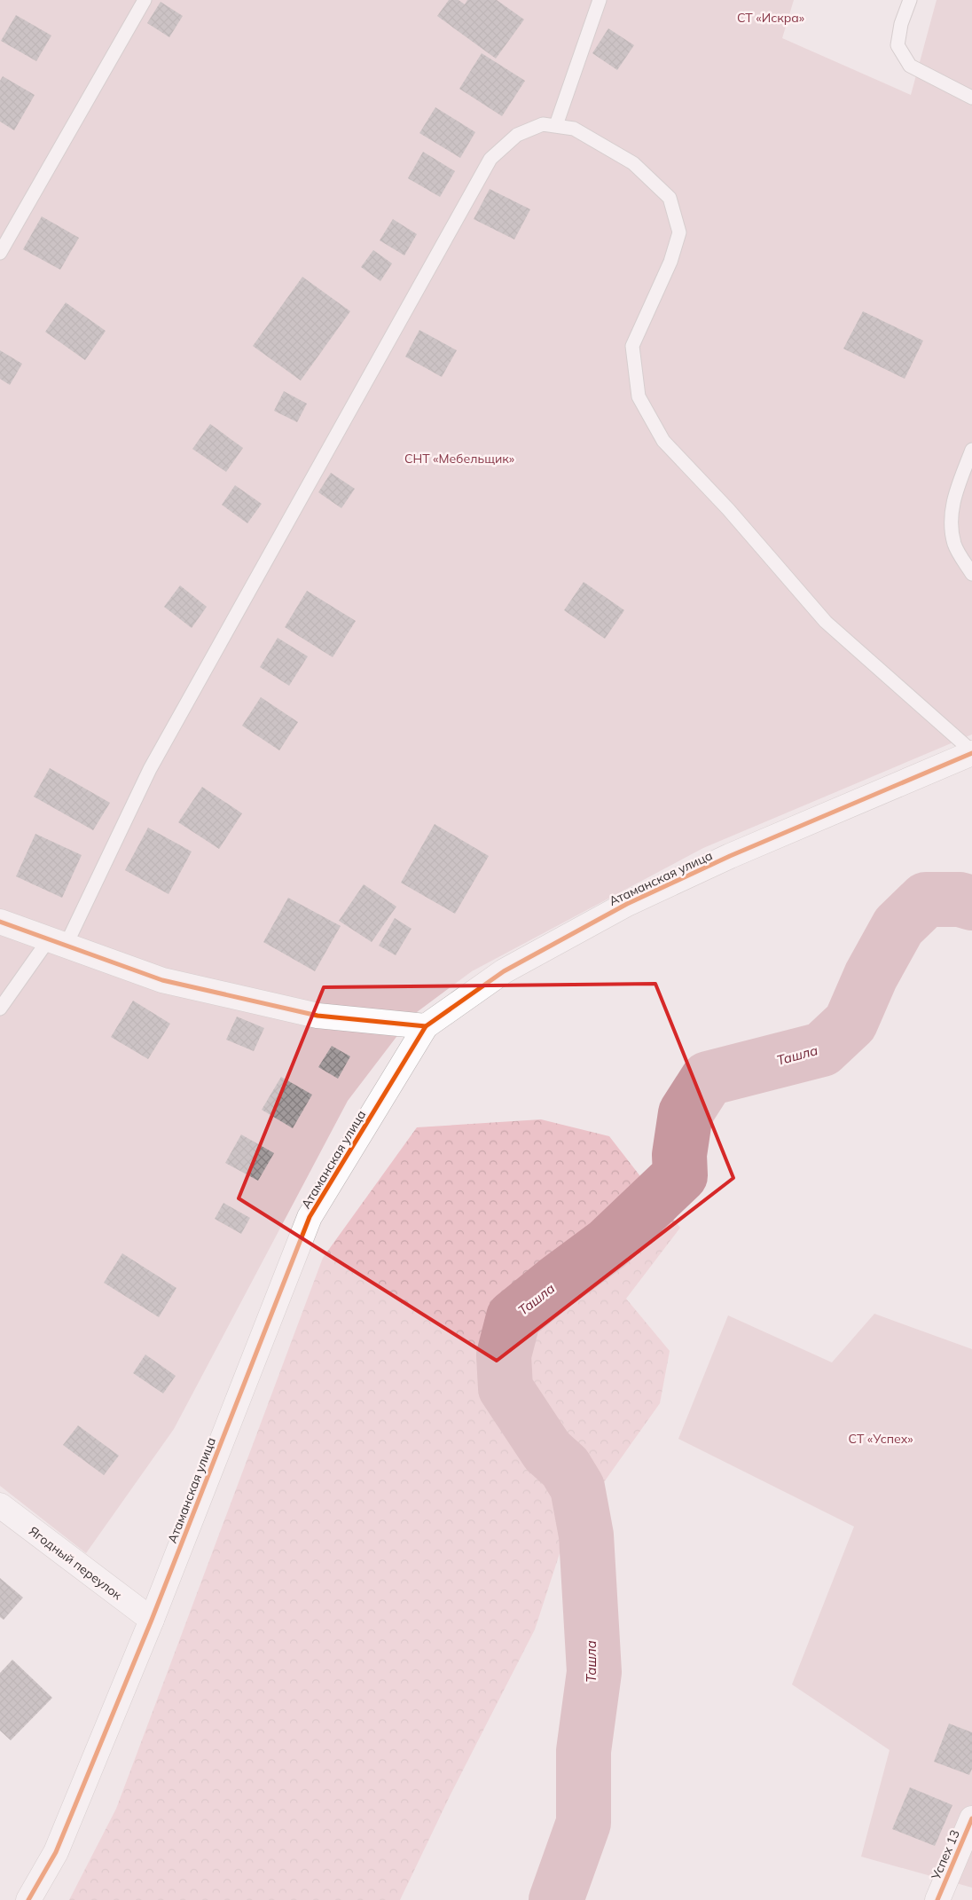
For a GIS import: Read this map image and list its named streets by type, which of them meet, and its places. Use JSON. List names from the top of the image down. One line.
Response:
{"streets":{"street":["Атаманская улица","Ягодный переулок","Успех 13"]},"crossings":[["Атаманская улица","Ягодный переулок"]],"water":["Ташла"],"parks":["СТ «Искра»","СНТ «Мебельщик»","СТ «Успех»"]}
